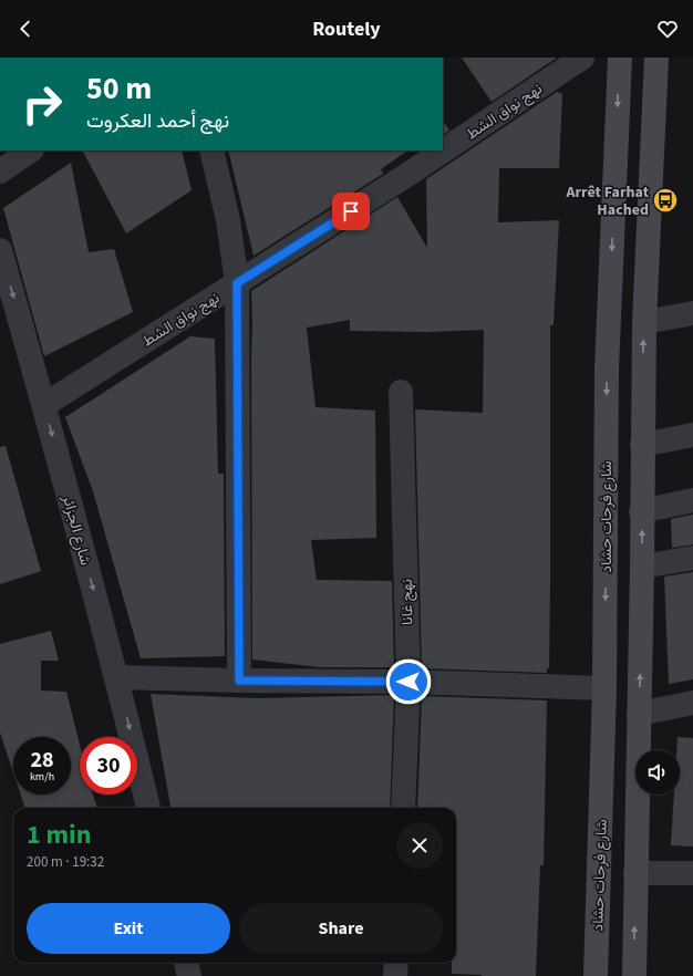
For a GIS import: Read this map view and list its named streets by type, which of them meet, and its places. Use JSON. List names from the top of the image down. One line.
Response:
{"streets":{"main road":["شارع فرحات حشاد"],"street":["نهج نواق الشط","شارع الجزائر","نهج غانا"]},"crossings":[["نهج نواق الشط","شارع الجزائر"]],"places":{"bus stop":["Arrêt Farhat Hached"]},"page":{"header":"Routely","turn":["50 m","نهج أحمد العكروت"],"speed":"28 km/h","limit":"30","heading":["1 min","200 m · 19:32"],"buttons":["Exit","Share"]}}
